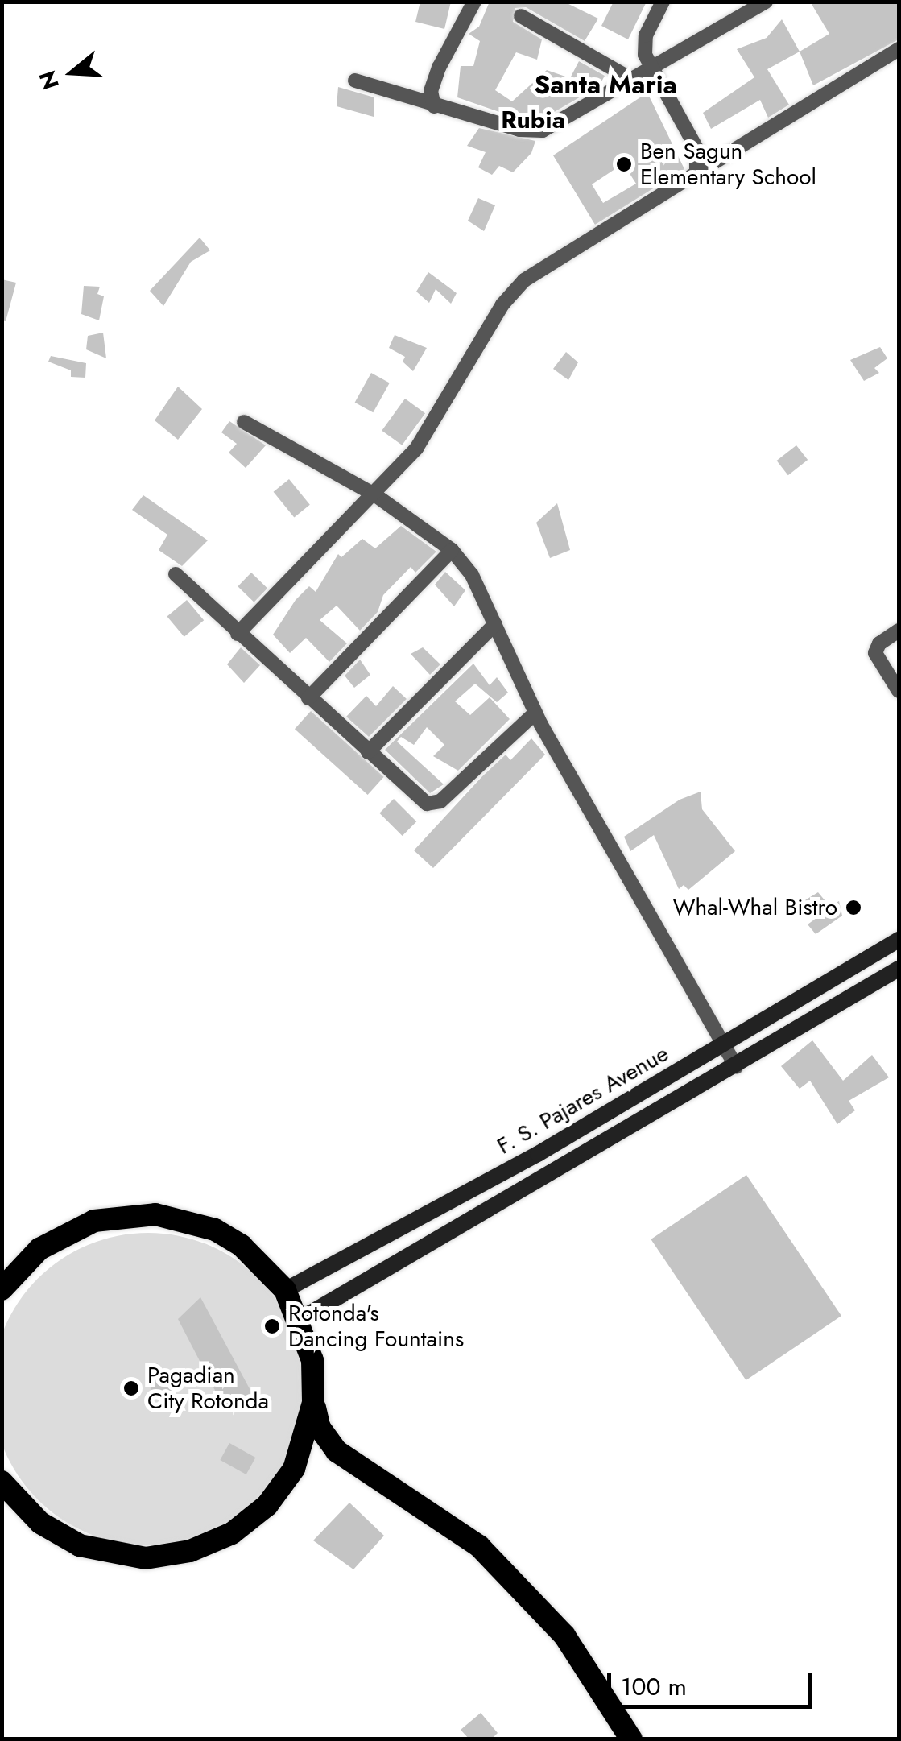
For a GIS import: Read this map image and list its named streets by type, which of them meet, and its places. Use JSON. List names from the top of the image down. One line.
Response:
{"streets":{"main road":["F. S. Pajares Avenue"]},"districts":["Santa Maria","Rubia"],"places":["Ben Sagun Elementary School","Whal-Whal Bistro","Rotonda's Dancing Fountains","Pagadian City Rotonda"],"scale_bar":"100 m","north":"left"}
